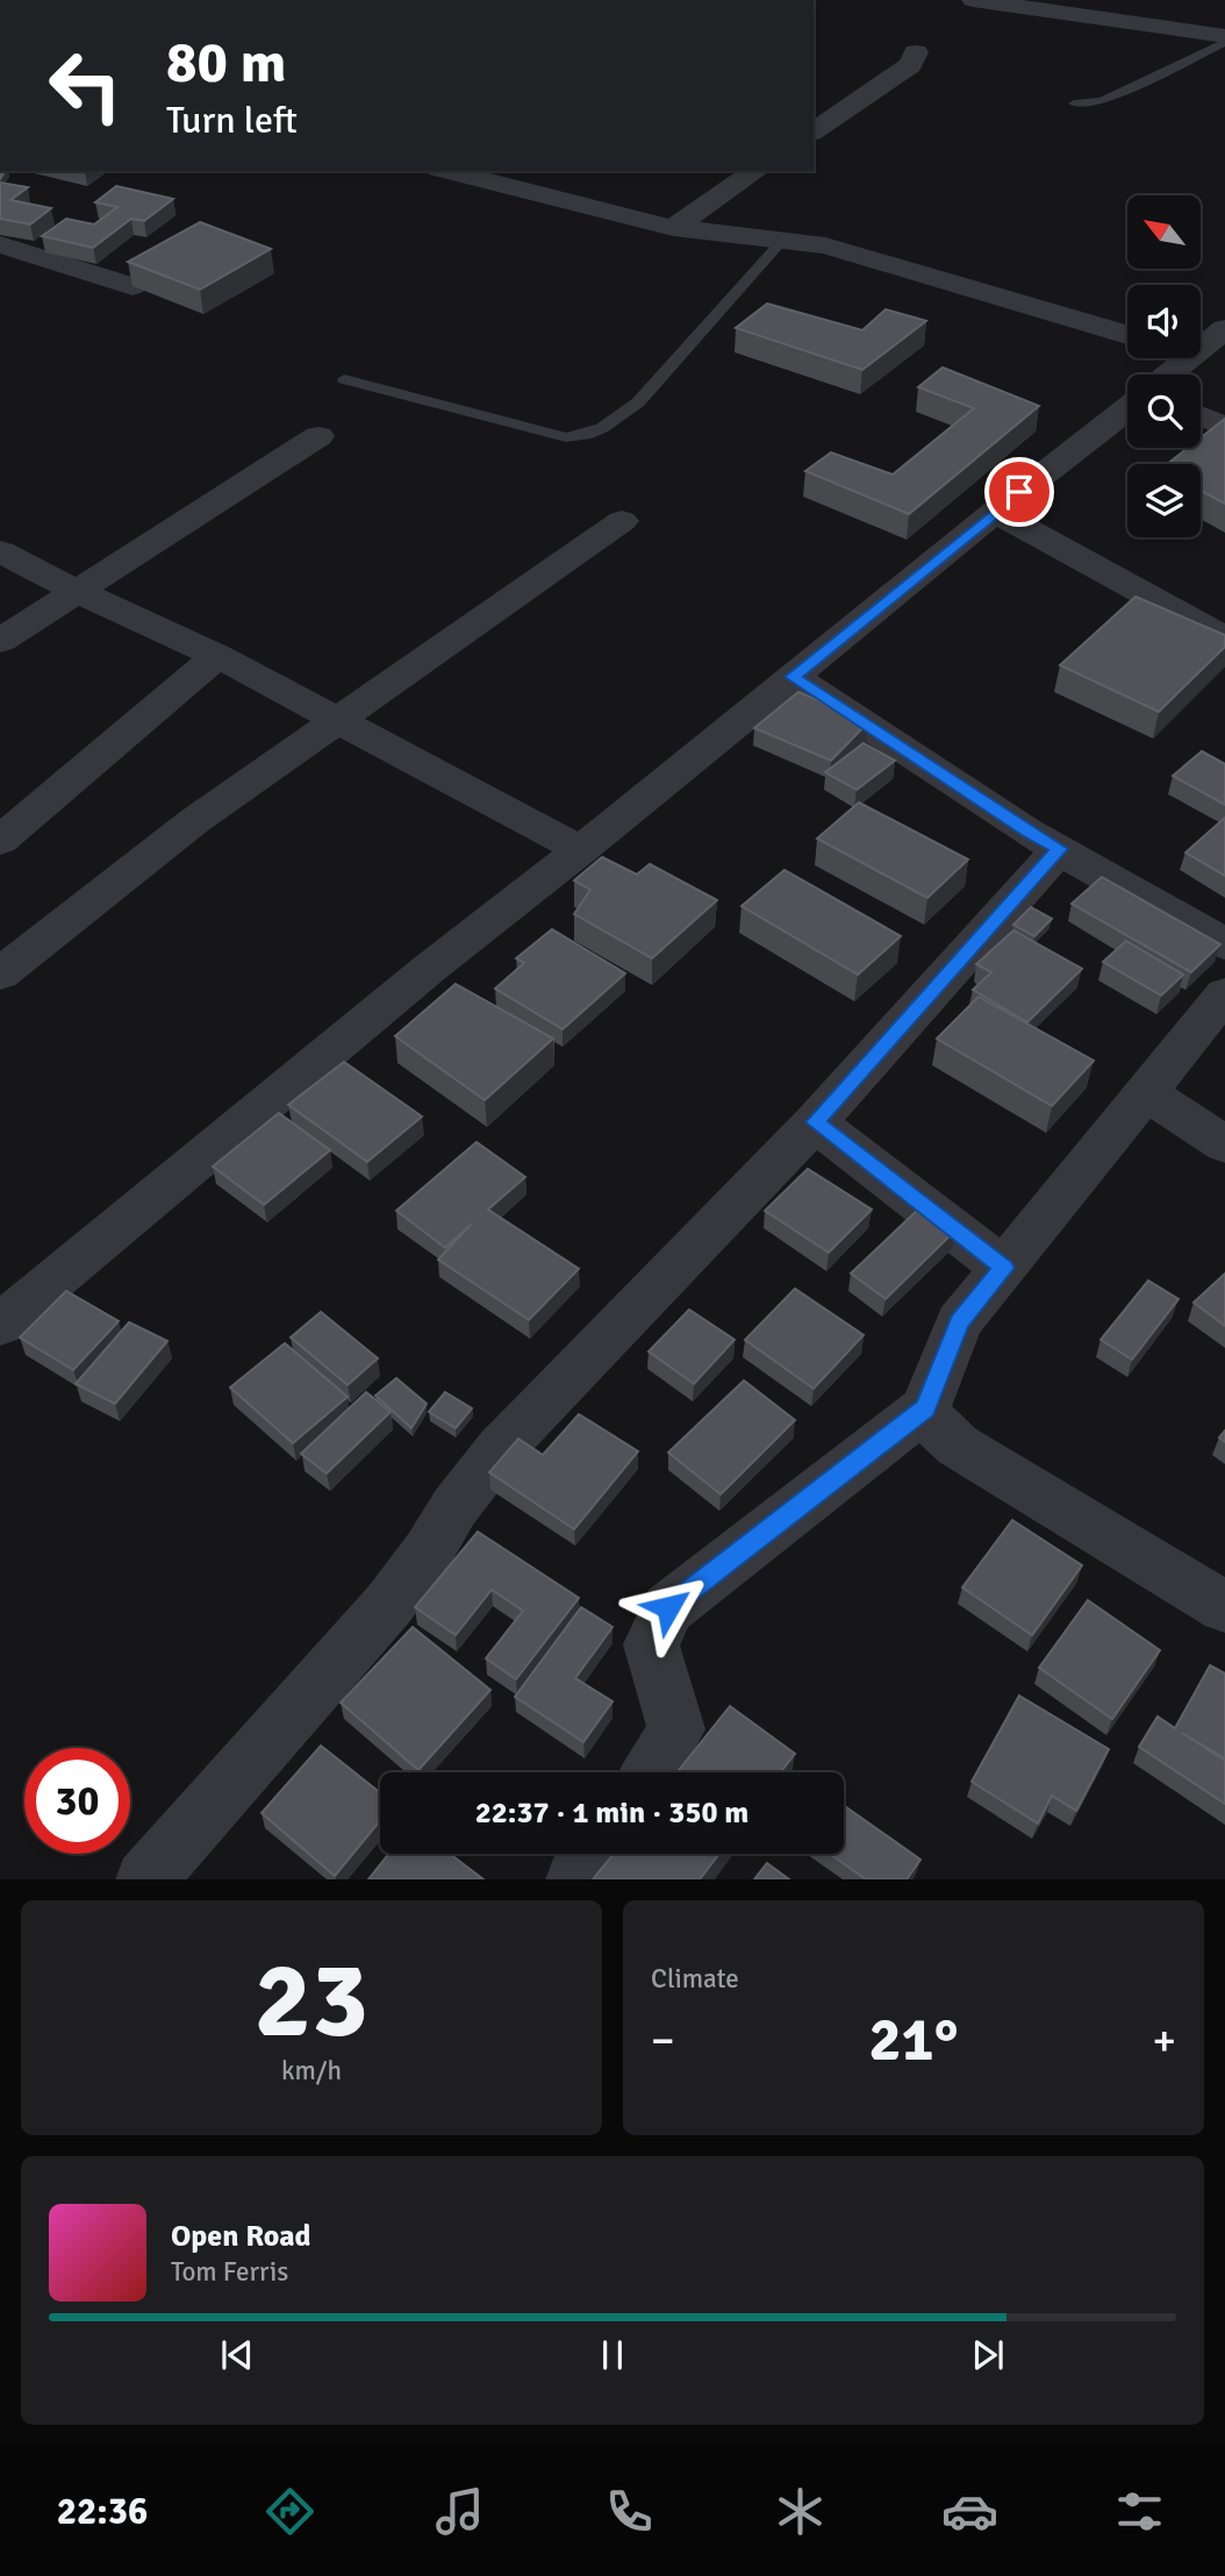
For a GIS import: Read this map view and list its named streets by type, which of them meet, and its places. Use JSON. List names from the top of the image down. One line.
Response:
{"north":"top left","page":{"turn":["80 m","Turn left"],"limit":"30","trip":"22:37 · 1 min · 350 m","tile":[["23","km/h"],"Climate"],"heat":["−","21°","+"],"song":["Open Road","Tom Ferris"],"tabs":"22:36"}}
